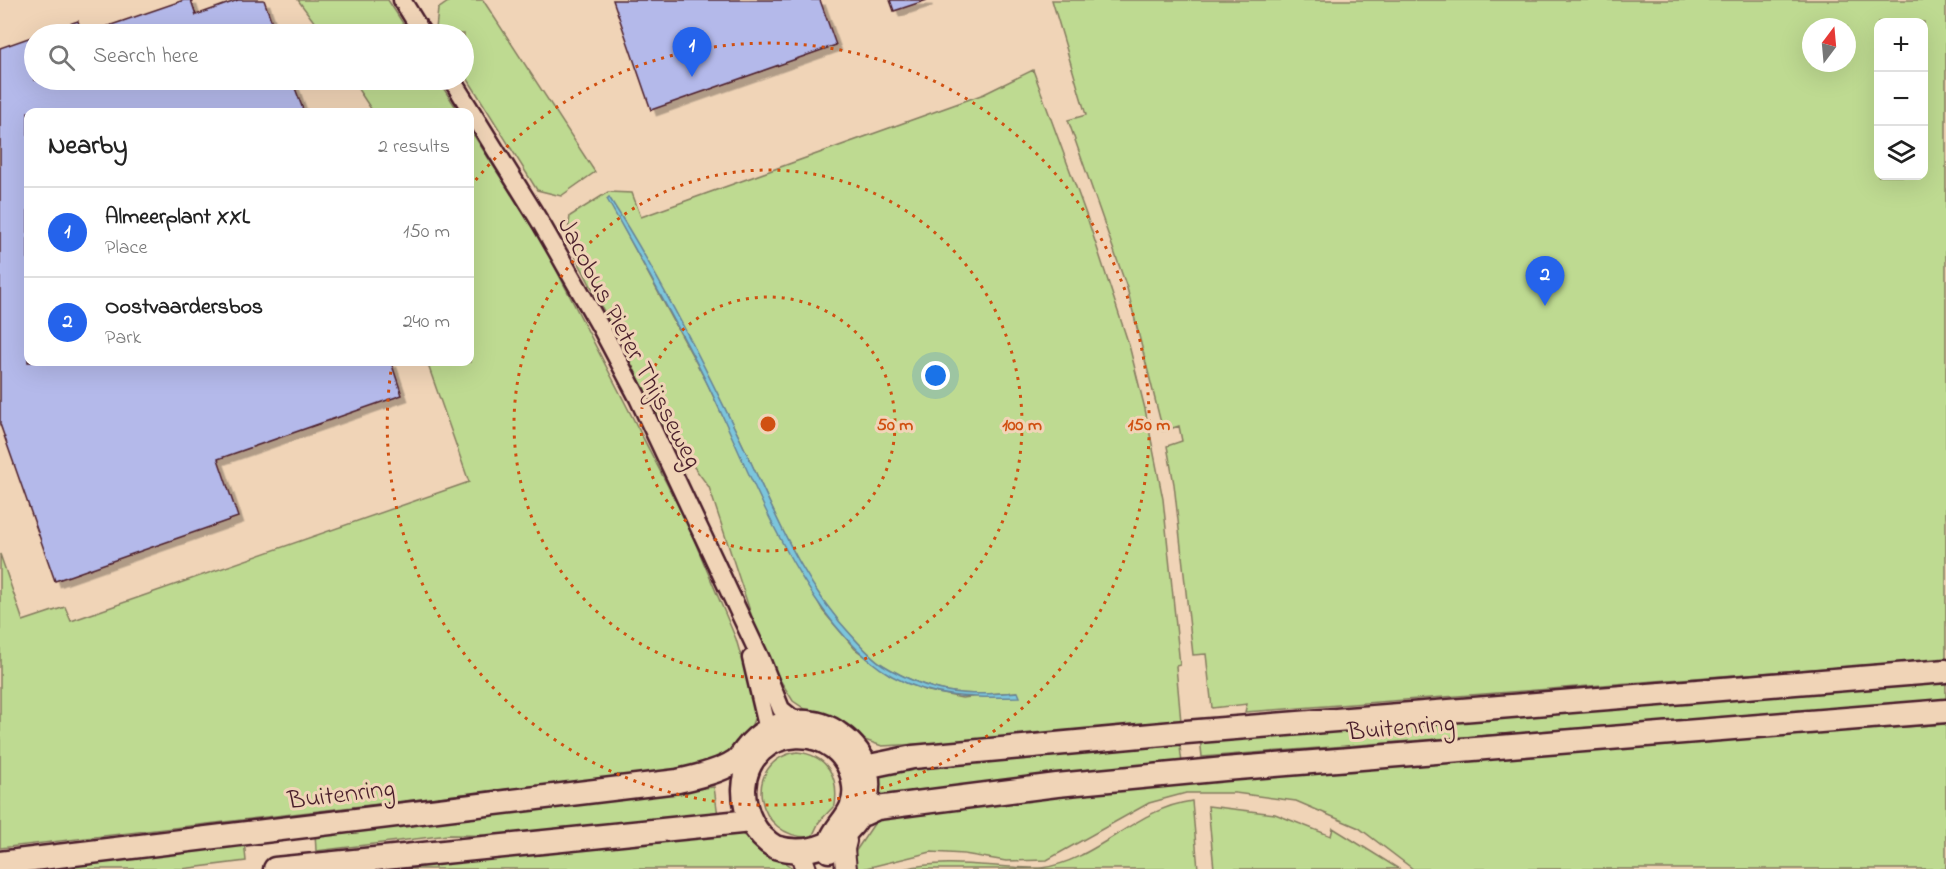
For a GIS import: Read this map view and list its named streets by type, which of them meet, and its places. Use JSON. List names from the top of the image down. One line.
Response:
{"streets":{"highway":["Buitenring"],"street":["Jacobus Pieter Thijsseweg"]},"crossings":[["Jacobus Pieter Thijsseweg","Buitenring"]],"north":"top","page":{"map_buttons":["+","−"],"search":"Search here","pins":["1","2"],"heading":["Nearby","2 results"],"list":[{"mark":"1","name":"Almeerplant XXL","note":"Place","value":"150 m"},{"mark":"2","name":"Oostvaardersbos","note":"Park","value":"240 m"}]},"rings":["50 m","100 m","150 m"]}
